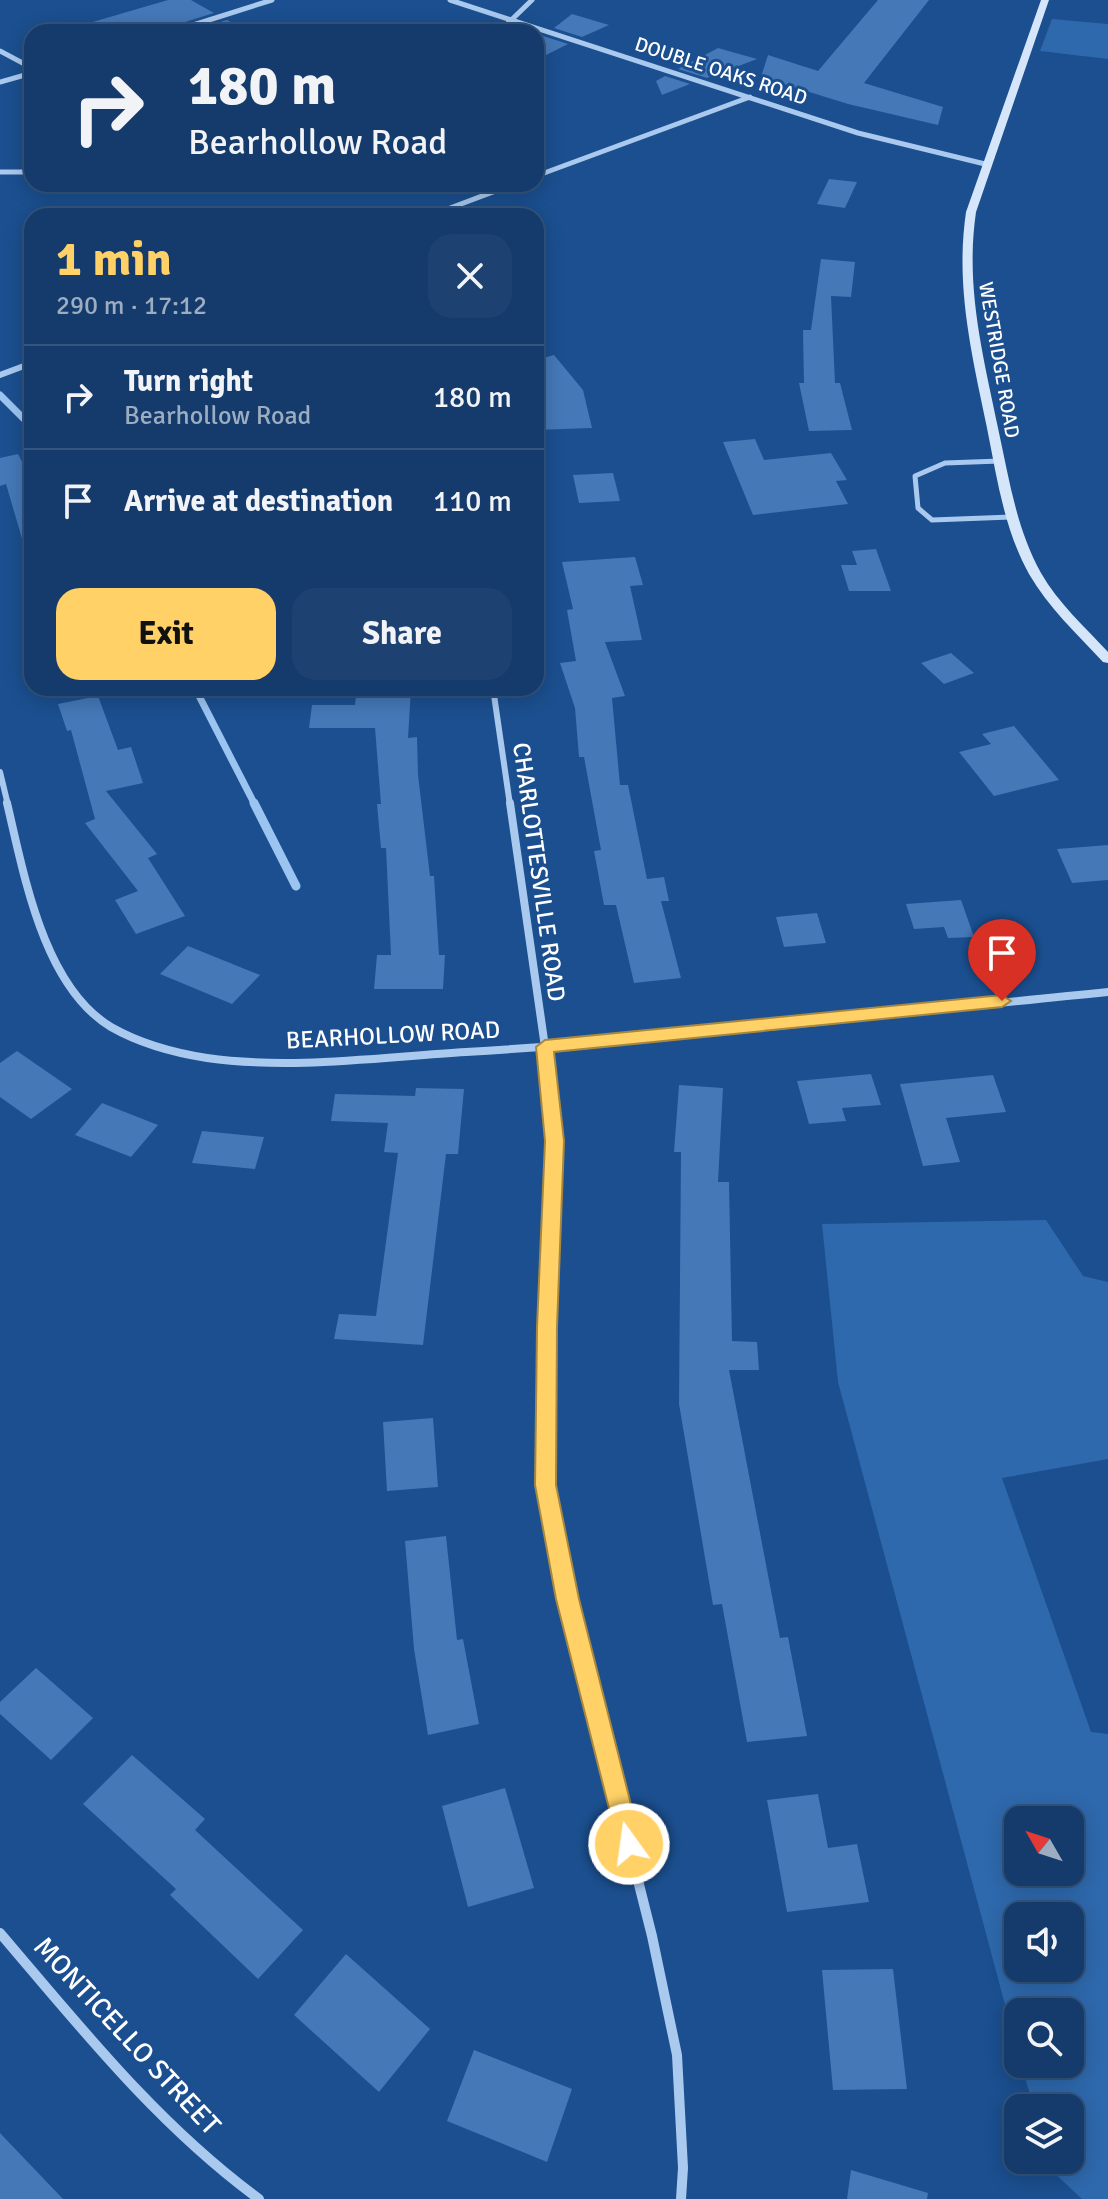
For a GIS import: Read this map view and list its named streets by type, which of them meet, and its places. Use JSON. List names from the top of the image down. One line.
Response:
{"streets":{"main road":["WESTRIDGE ROAD"],"street":["DOUBLE OAKS ROAD","CHARLOTTESVILLE ROAD","BEARHOLLOW ROAD","MONTICELLO STREET"]},"crossings":[["DOUBLE OAKS ROAD","WESTRIDGE ROAD"],["CHARLOTTESVILLE ROAD","BEARHOLLOW ROAD"]],"north":"top left","page":{"turn":["180 m","Bearhollow Road"],"heading":["1 min","290 m · 17:12"],"list":[{"name":"Turn right","note":"Bearhollow Road","value":"180 m"},{"name":"Arrive at destination","value":"110 m"}],"buttons":["Exit","Share"]}}
